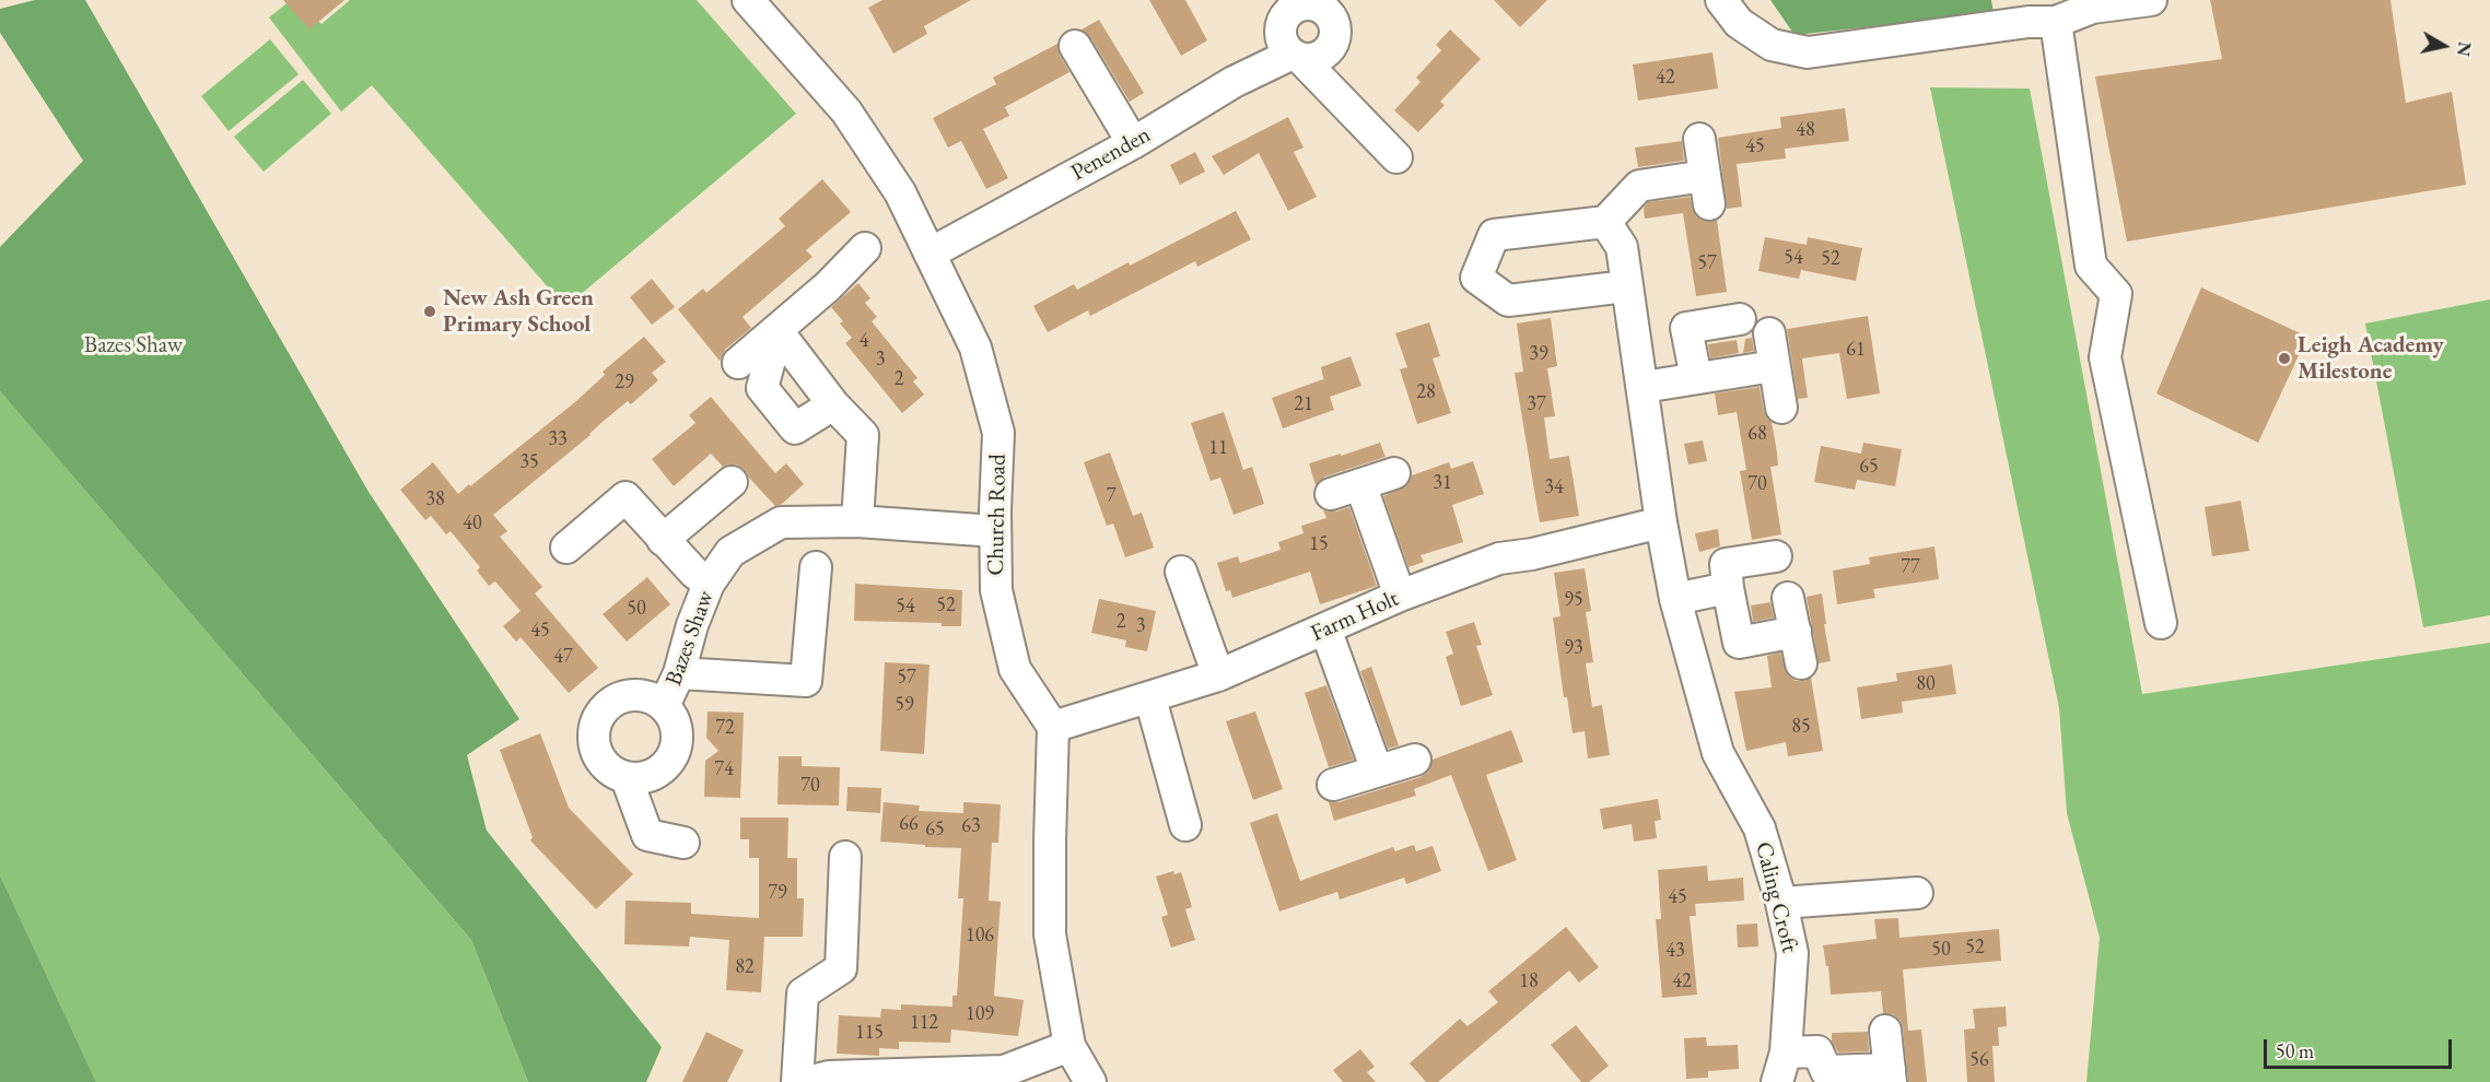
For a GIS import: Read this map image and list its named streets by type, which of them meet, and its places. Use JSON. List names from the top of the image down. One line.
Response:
{"streets":{"street":["Penenden","Church Road","Farm Holt","Bazes Shaw","Caling Croft"]},"crossings":[["Penenden","Church Road"],["Church Road","Farm Holt"],["Church Road","Bazes Shaw"]],"parks":["Bazes Shaw"],"places":["New Ash Green Primary School","Leigh Academy Milestone"],"house_numbers":["42","48","45","54","52","57","4","61","39","3","2","29","28","21","37","68","33","11","35","65","31","70","34","7","38","40","15","77","95","52","54","50","2","3","45","93","47","57","80","59","85","72","74","70","66","63","65","79","45","106","52","50","43","82","18","42","109","112","115","56"],"scale_bar":"50 m","north":"right"}
